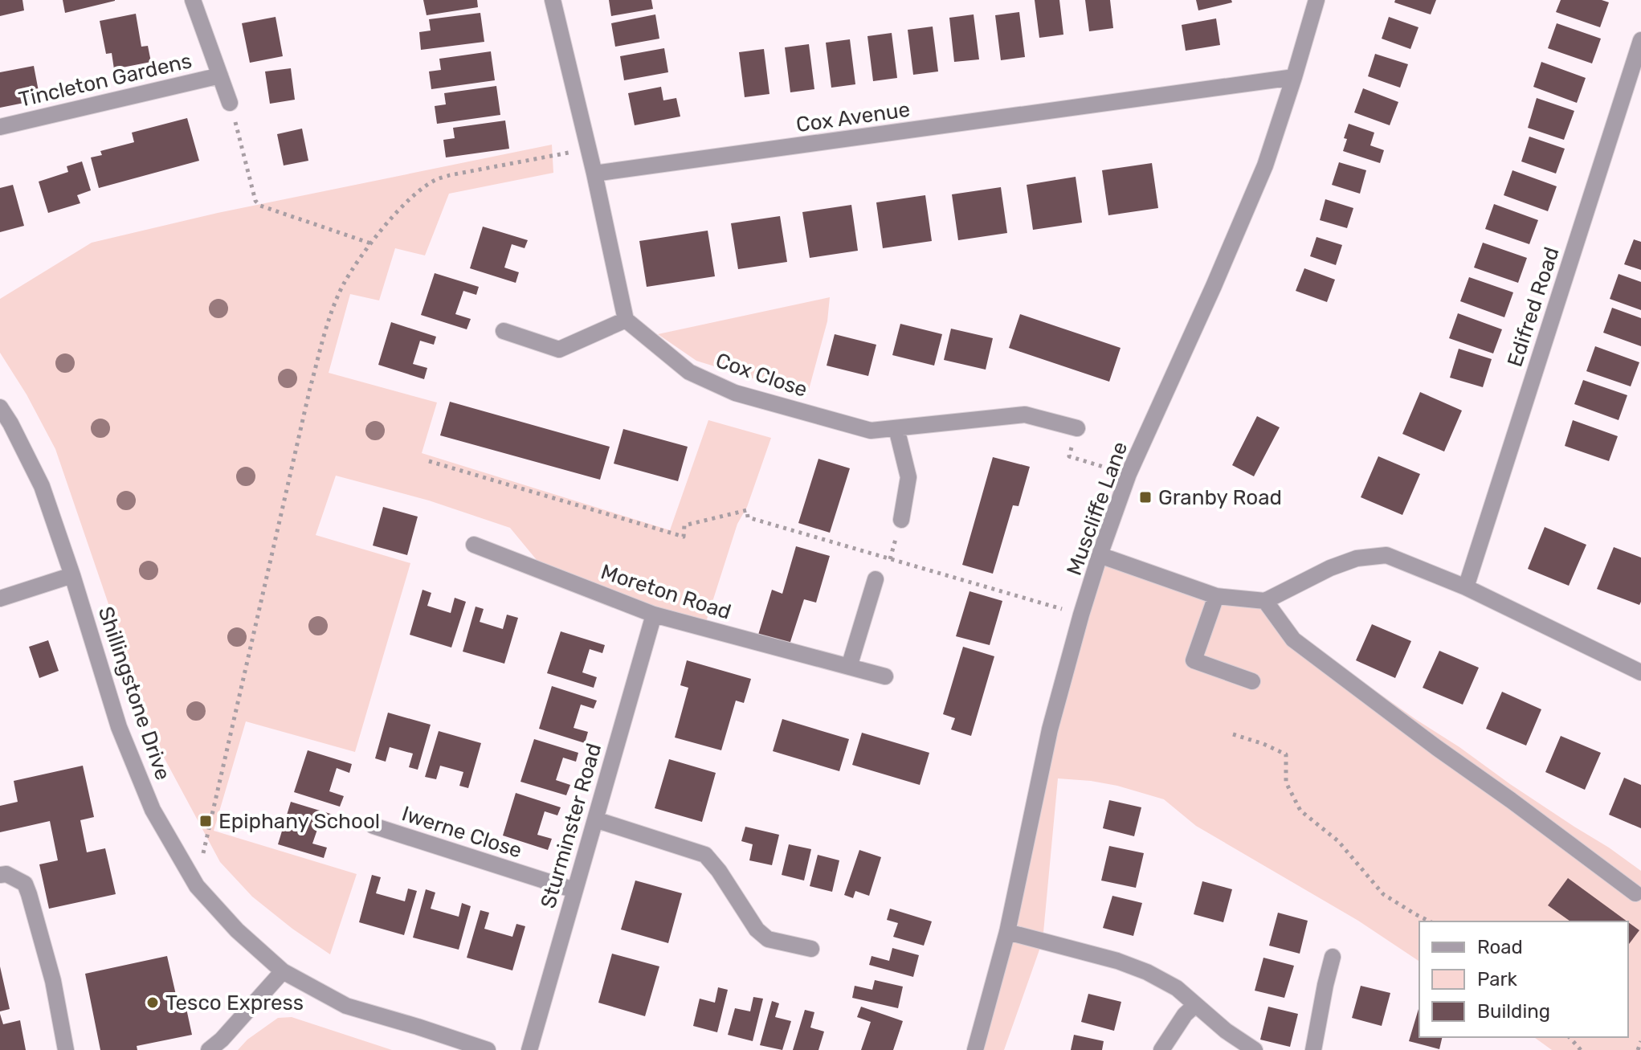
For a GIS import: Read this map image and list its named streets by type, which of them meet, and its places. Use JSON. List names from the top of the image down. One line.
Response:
{"streets":{"street":["Tincleton Gardens","Cox Avenue","Edifred Road","Cox Close","Muscliffe Lane","Moreton Road","Shillingstone Drive","Sturminster Road","Iwerne Close"]},"crossings":[["Cox Avenue","Muscliffe Lane"],["Moreton Road","Sturminster Road"],["Sturminster Road","Iwerne Close"]],"places":{"transit":["Granby Road","Epiphany School"],"other":["Tesco Express"]},"legend":["Road","Park","Building"]}
